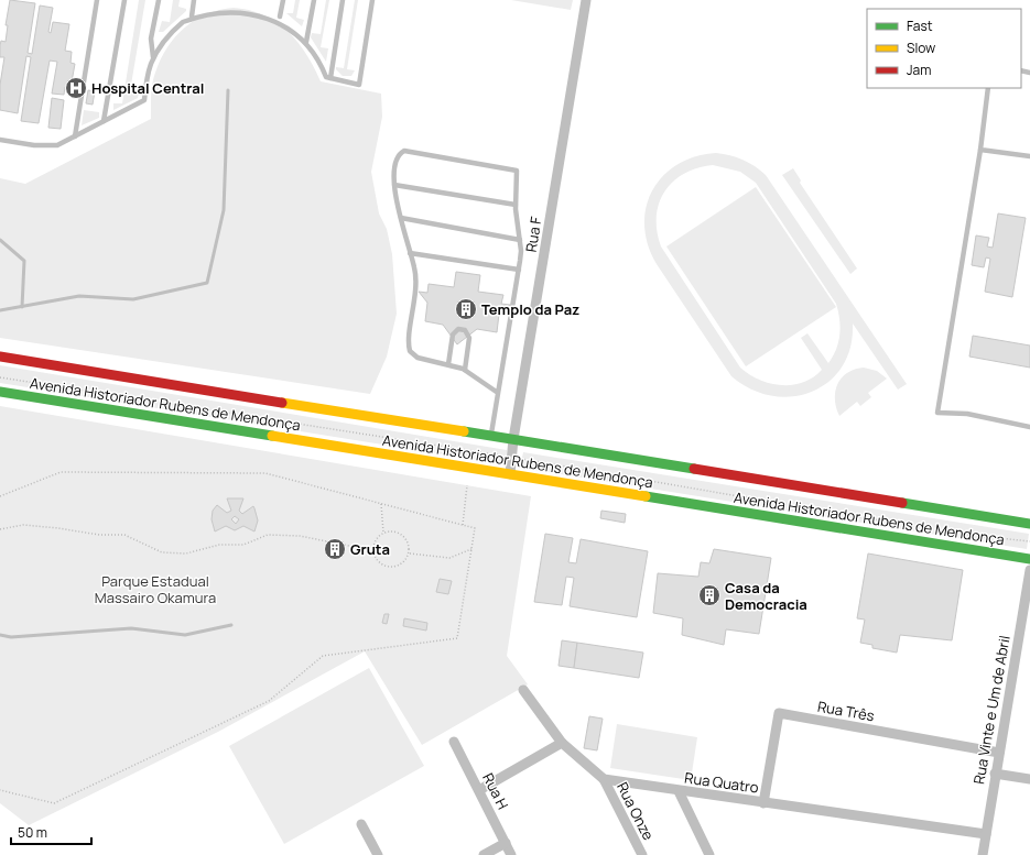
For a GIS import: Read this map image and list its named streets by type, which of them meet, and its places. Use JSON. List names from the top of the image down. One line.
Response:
{"streets":{"main road":["Avenida Historiador Rubens de Mendonça"],"street":["Rua F","Rua Vinte e Um de Abril","Rua Três","Rua Quatro","Rua H","Rua Onze"]},"crossings":[["Rua F","Avenida Historiador Rubens de Mendonça"],["Rua Vinte e Um de Abril","Rua Três"],["Rua Vinte e Um de Abril","Rua Quatro"],["Rua Três","Rua Quatro"],["Rua Quatro","Rua Onze"]],"parks":["Parque Estadual Massairo Okamura"],"places":{"hospital":["Hospital Central"],"building":["Templo da Paz","Gruta","Casa da Democracia"]},"legend":["Fast","Slow","Jam"],"scale_bar":"50 m"}
